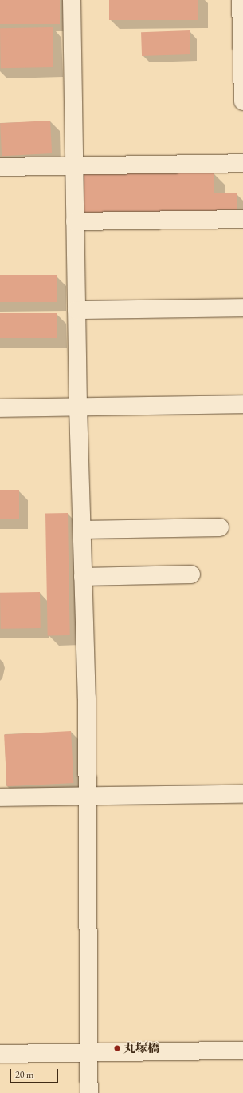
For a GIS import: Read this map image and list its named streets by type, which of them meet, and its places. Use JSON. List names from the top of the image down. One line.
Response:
{"places":["丸塚橋"],"scale_bar":"20 m"}
